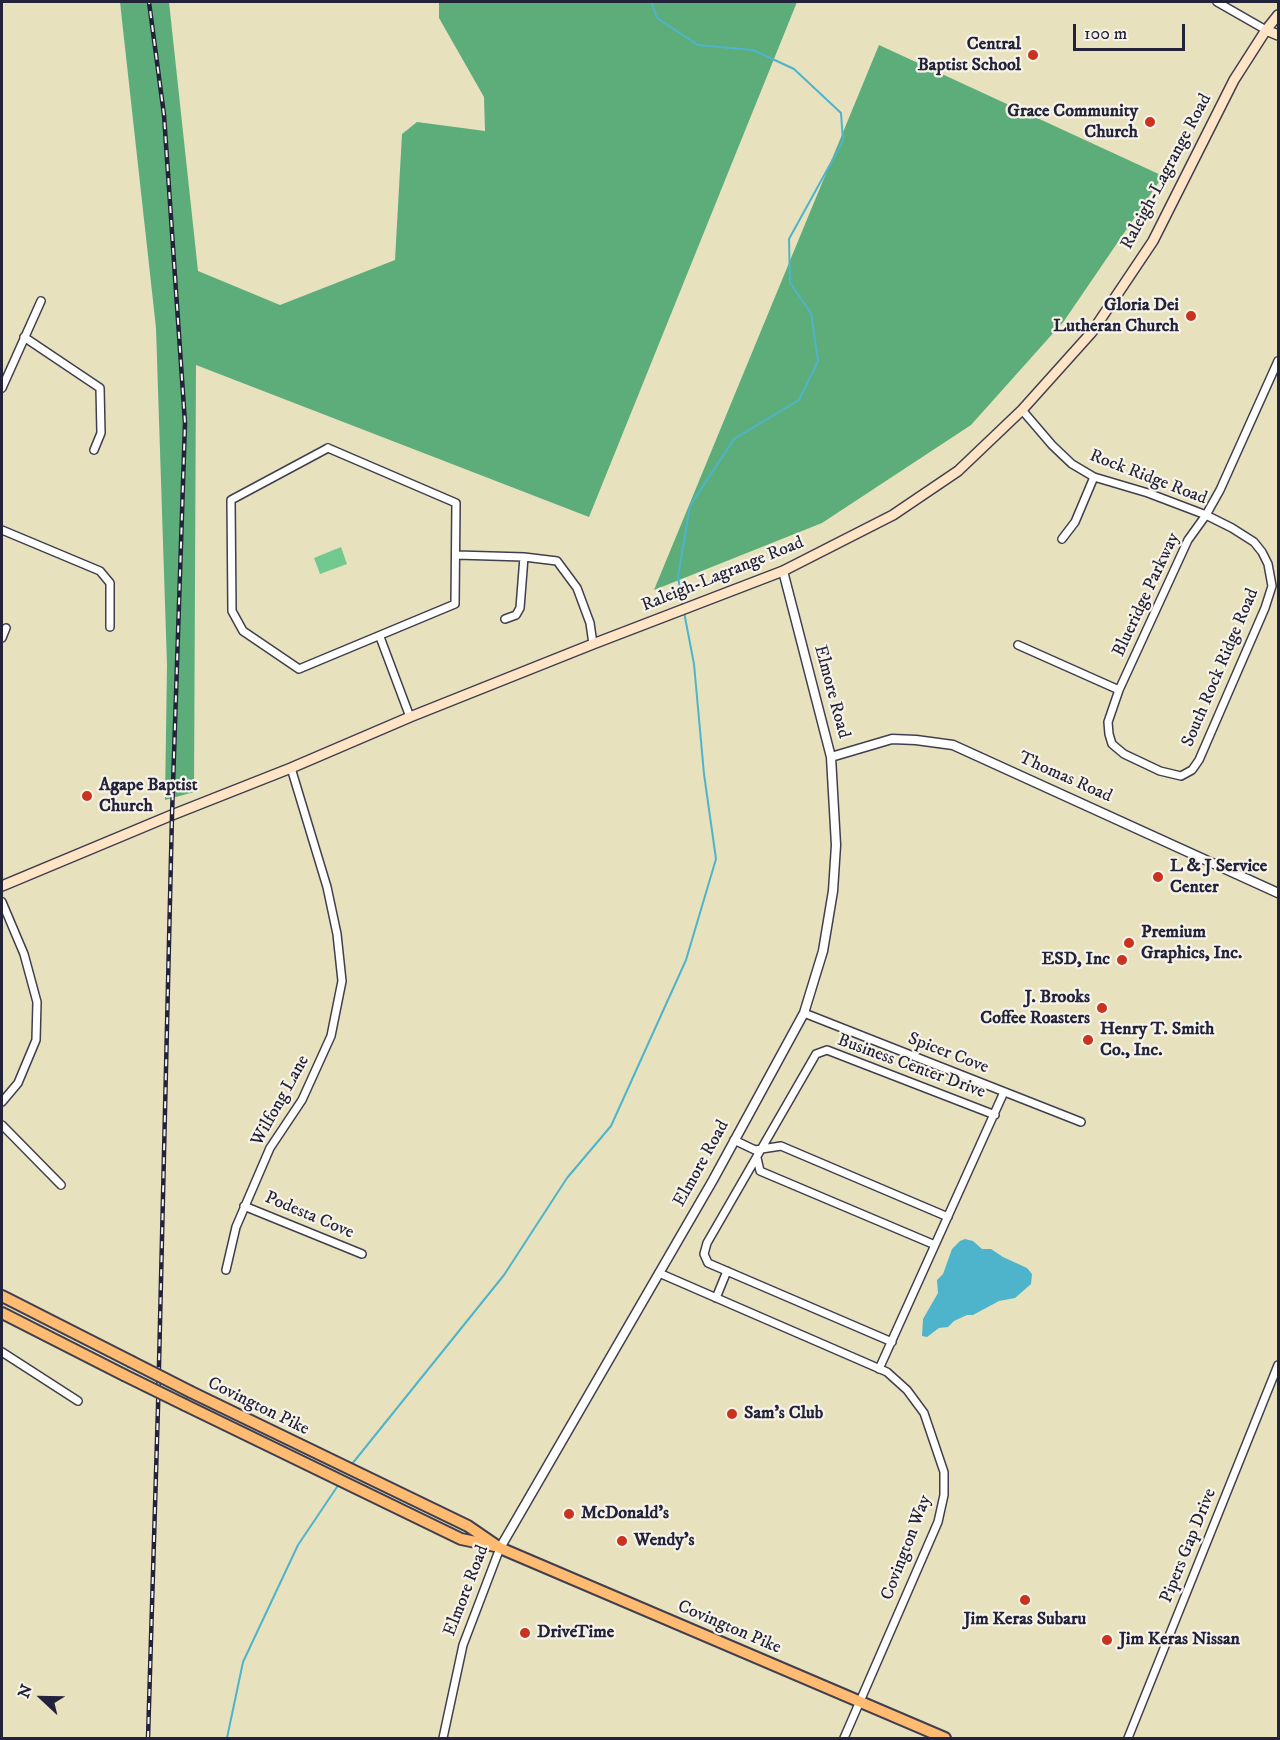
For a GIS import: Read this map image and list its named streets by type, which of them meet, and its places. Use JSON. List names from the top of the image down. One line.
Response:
{"streets":{"main road":["Raleigh-Lagrange Road","Covington Pike"],"street":["Rock Ridge Road","Blueridge Parkway","South Rock Ridge Road","Elmore Road","Thomas Road","Spicer Cove","Business Center Drive","Wilfong Lane","Podesta Cove","Pipers Gap Drive","Covington Way"]},"crossings":[["Raleigh-Lagrange Road","Rock Ridge Road"],["Raleigh-Lagrange Road","Elmore Road"],["Raleigh-Lagrange Road","Wilfong Lane"],["Rock Ridge Road","Blueridge Parkway"],["Rock Ridge Road","South Rock Ridge Road"],["Blueridge Parkway","South Rock Ridge Road"],["Elmore Road","Thomas Road"],["Elmore Road","Spicer Cove"],["Elmore Road","Covington Pike"],["Elmore Road","Covington Way"],["Spicer Cove","Business Center Drive"],["Business Center Drive","Covington Way"],["Wilfong Lane","Podesta Cove"],["Covington Pike","Covington Way"]],"places":["Central Baptist School","Grace Community Church","Gloria Dei Lutheran Church","Agape Baptist Church","L & J Service Center","Premium Graphics, Inc.","ESD, Inc","J. Brooks Coffee Roasters","Henry T. Smith Co., Inc.","Sam's Club","McDonald's","Wendy's","Jim Keras Subaru","DriveTime","Jim Keras Nissan"],"scale_bar":"100 m","north":"left"}
